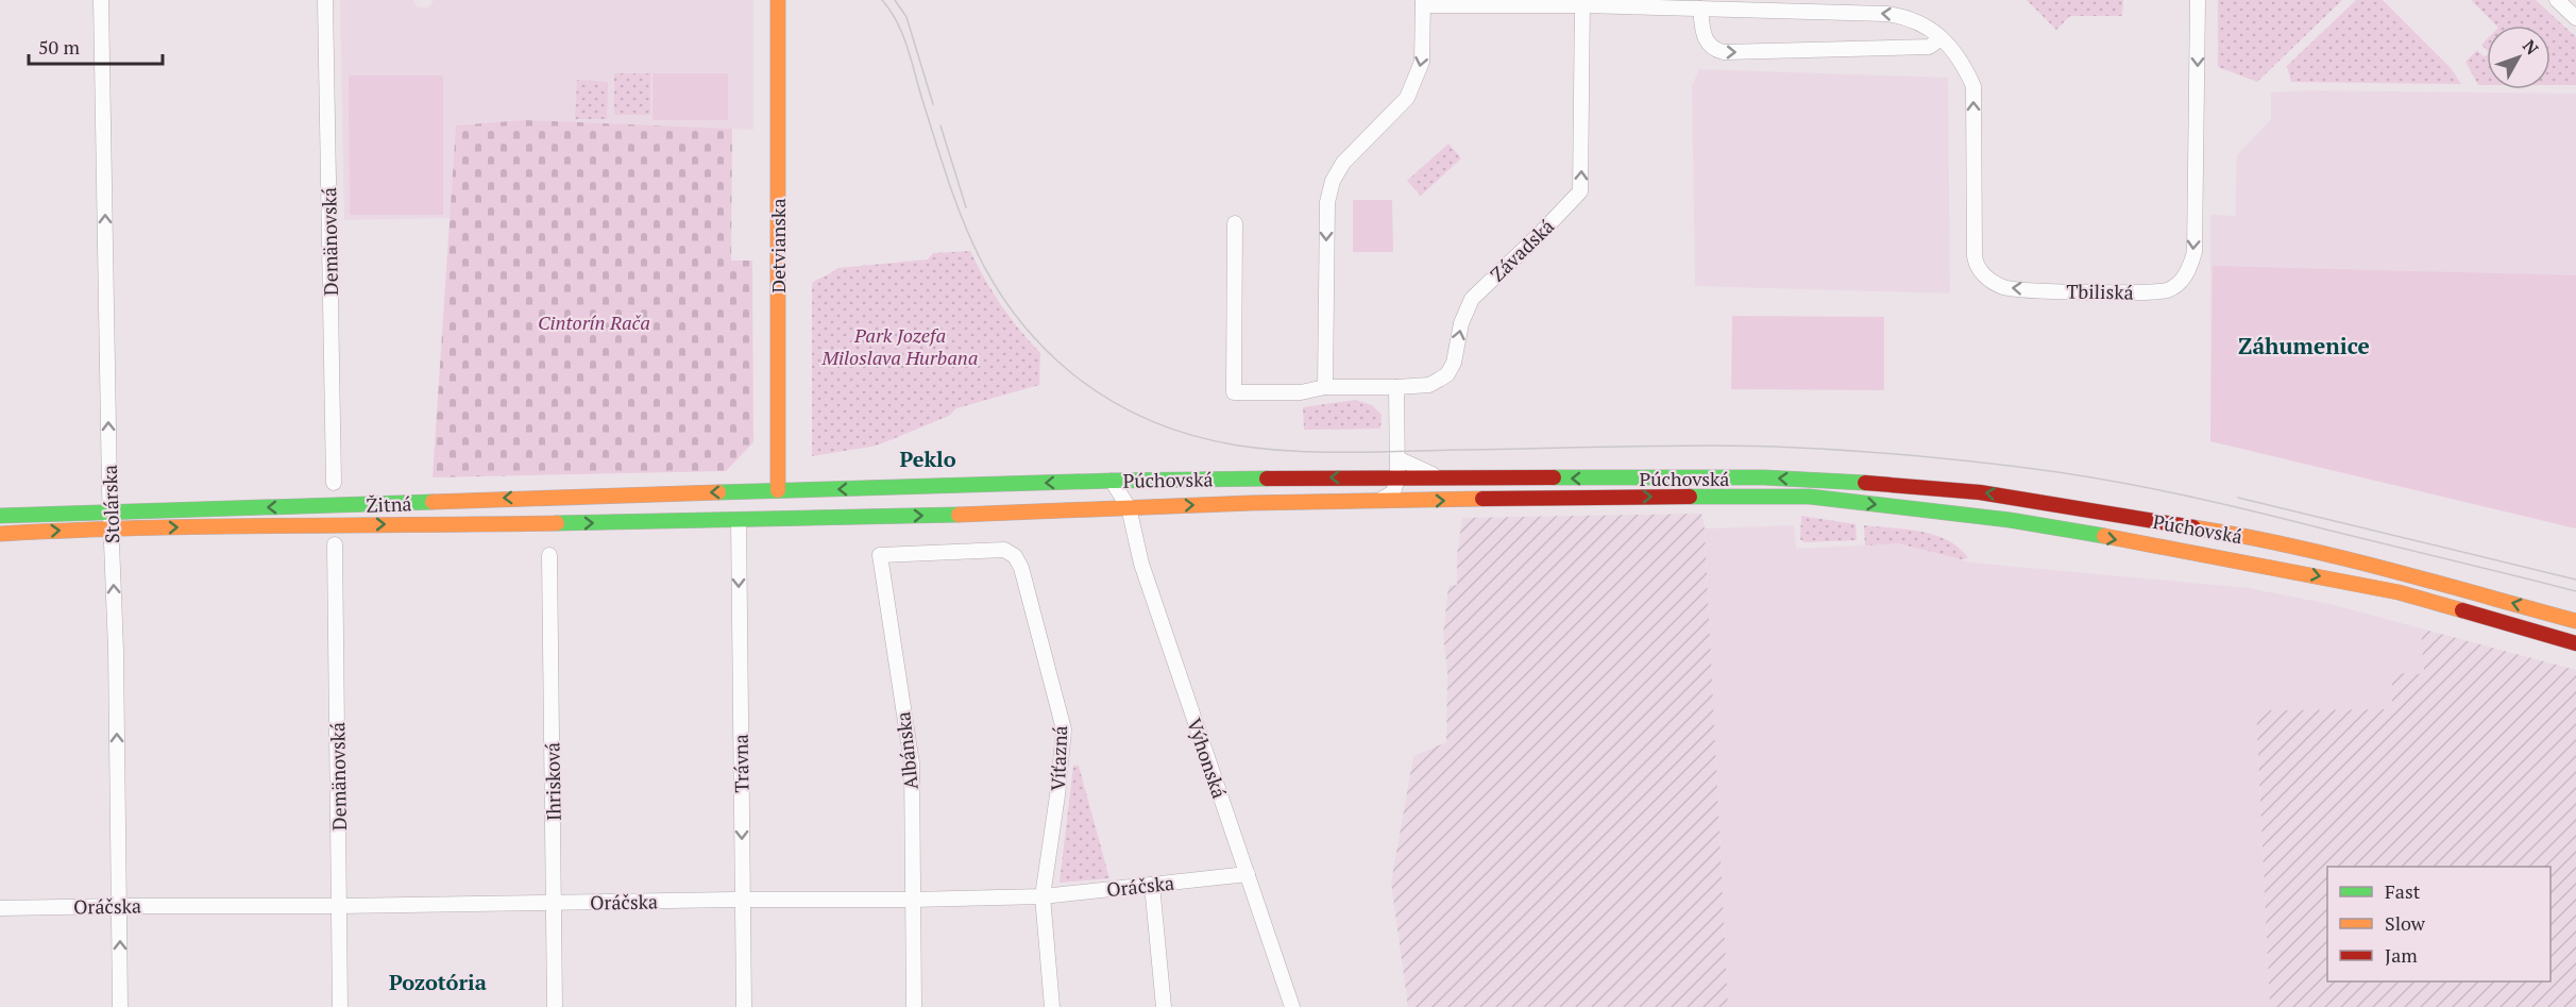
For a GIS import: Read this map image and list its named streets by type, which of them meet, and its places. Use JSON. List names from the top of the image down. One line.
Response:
{"streets":{"main road":["Detvianska","Púchovská","Žitná"],"street":["Demänovská","Závadská","Tbiliská","Stolárska","Albánska","Víťazná","Výhonská","Trávna","Ihrisková","Oráčska"]},"crossings":[["Demänovská","Oráčska"],["Detvianska","Púchovská"],["Detvianska","Žitná"],["Závadská","Tbiliská"],["Púchovská","Žitná"],["Púchovská","Výhonská"],["Púchovská","Trávna"],["Stolárska","Žitná"],["Stolárska","Oráčska"],["Žitná","Trávna"],["Albánska","Víťazná"],["Albánska","Oráčska"],["Víťazná","Oráčska"],["Výhonská","Oráčska"],["Trávna","Oráčska"],["Ihrisková","Oráčska"]],"one_way":["Závadská","Stolárska","Trávna"],"districts":["Záhumenice","Peklo","Pozotória"],"parks":["Cintorín Rača","Park Jozefa Miloslava Hurbana"],"legend":["Fast","Slow","Jam"],"scale_bar":"50 m","north":"top right"}
